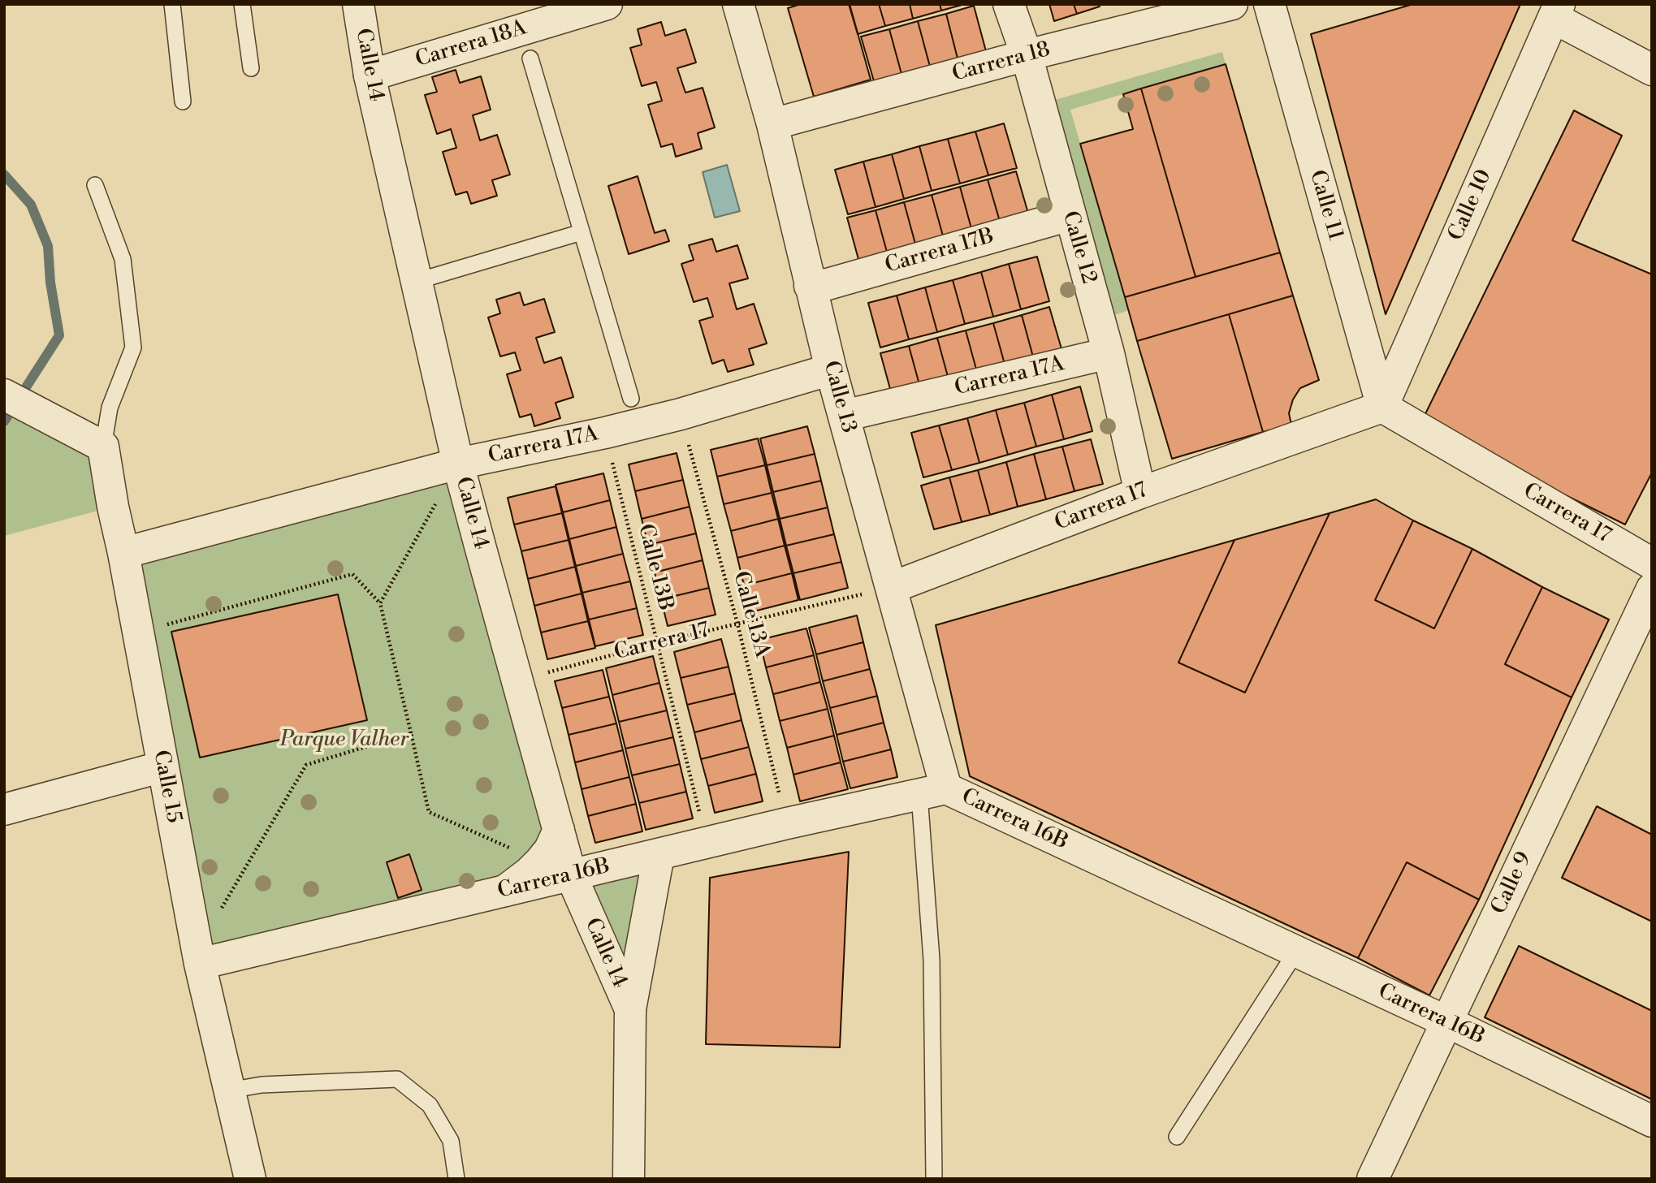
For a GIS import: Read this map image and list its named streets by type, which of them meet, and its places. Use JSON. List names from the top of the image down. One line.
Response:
{"streets":{"street":["Carrera 18A","Carrera 18","Calle 14","Calle 11","Calle 10","Calle 12","Carrera 17B","Carrera 17A","Calle 13","Carrera 17","Calle 15","Carrera 16B","Calle 9"],"path":["Calle 13B","Calle 13A"]},"crossings":[["Carrera 18A","Calle 14"],["Carrera 18","Calle 12"],["Carrera 18","Calle 13"],["Calle 14","Carrera 17A"],["Calle 14","Carrera 17"],["Calle 14","Carrera 16B"],["Calle 11","Calle 10"],["Calle 11","Carrera 17"],["Calle 10","Carrera 17"],["Calle 12","Carrera 17B"],["Calle 12","Carrera 17A"],["Calle 12","Carrera 17"],["Carrera 17B","Calle 13"],["Carrera 17A","Calle 13"],["Carrera 17A","Calle 13B"],["Carrera 17A","Calle 13A"],["Carrera 17A","Calle 15"],["Calle 13","Carrera 17"],["Calle 13","Carrera 16B"],["Carrera 17","Calle 13B"],["Carrera 17","Calle 13A"],["Calle 13B","Carrera 16B"],["Calle 13A","Carrera 16B"],["Calle 15","Carrera 16B"],["Carrera 16B","Calle 9"]],"parks":["Parque Valher"]}
